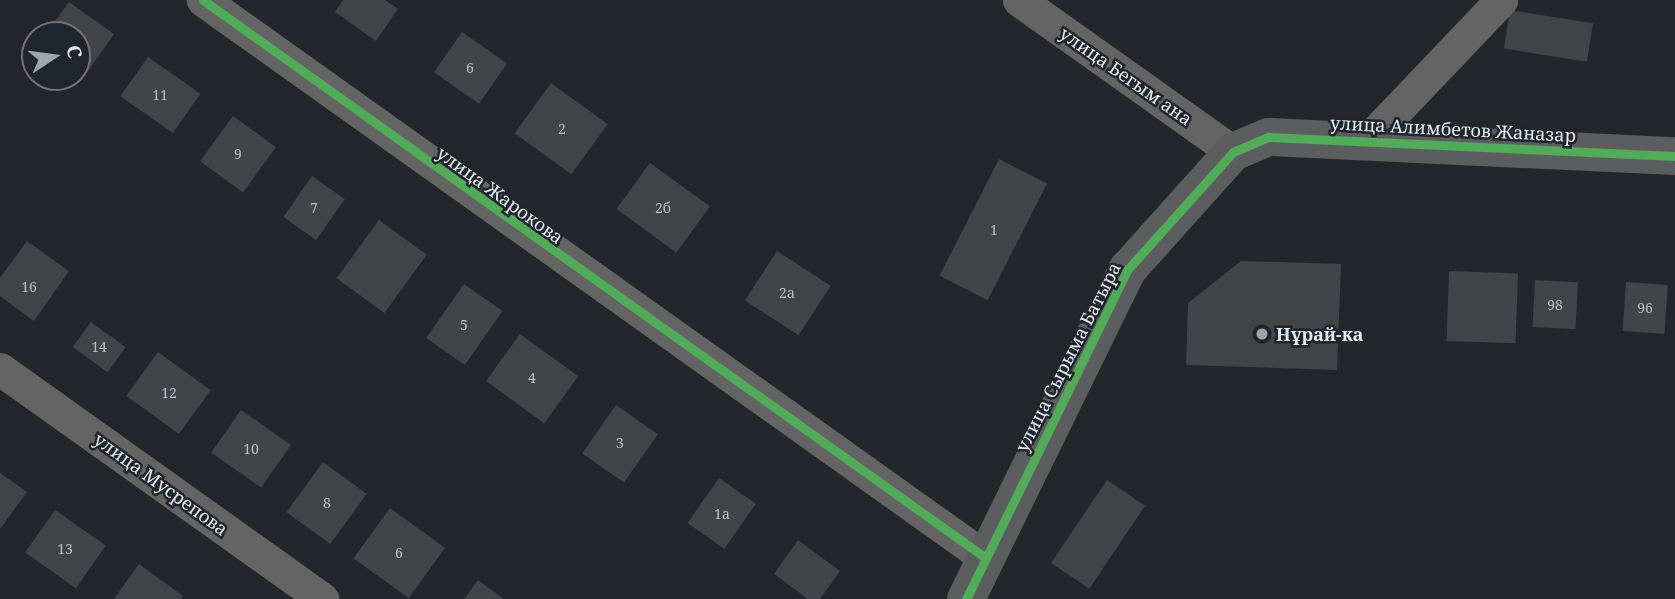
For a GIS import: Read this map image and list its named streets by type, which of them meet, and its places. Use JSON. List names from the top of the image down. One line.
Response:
{"streets":{"street":["улица Бегым ана","улица Алимбетов Жаназар","улица Жарокова","улица Сырыма Батыра","улица Мусрепова"]},"crossings":[["улица Бегым ана","улица Алимбетов Жаназар"],["улица Бегым ана","улица Сырыма Батыра"],["улица Алимбетов Жаназар","улица Сырыма Батыра"],["улица Жарокова","улица Сырыма Батыра"]],"places":["Нұрай-ка"],"house_numbers":["6","11","2","9","7","2б","1","16","2а","98","96","5","14","4","12","3","10","8","1а","13","6"],"north":"right"}
